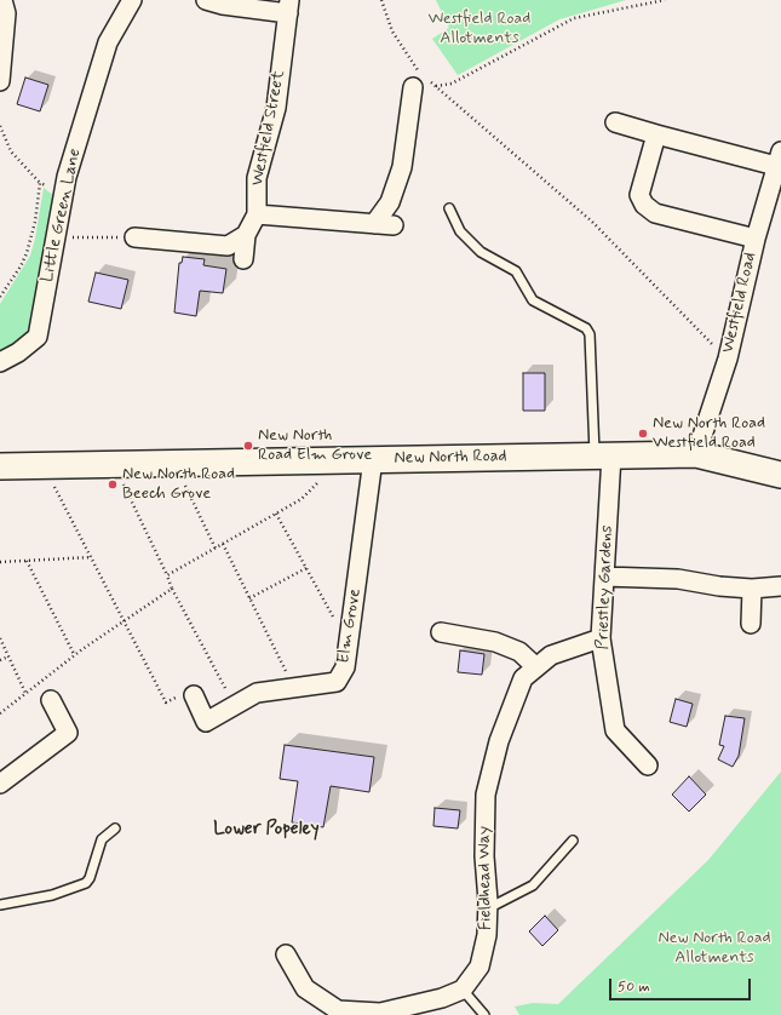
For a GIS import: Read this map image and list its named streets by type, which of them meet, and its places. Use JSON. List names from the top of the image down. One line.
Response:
{"streets":{"main road":["New North Road"],"street":["Westfield Street","Little Green Lane","Westfield Road","Priestley Gardens","Elm Grove","Fieldhead Way"]},"crossings":[["Westfield Road","New North Road"],["New North Road","Priestley Gardens"],["New North Road","Elm Grove"],["Priestley Gardens","Fieldhead Way"]],"districts":["Lower Popeley"],"parks":["Westfield Road Allotments","New North Road Allotments"],"places":["New North Road Westfield Road","New North Road Elm Grove","New North Road Beech Grove"],"scale_bar":"50 m"}
